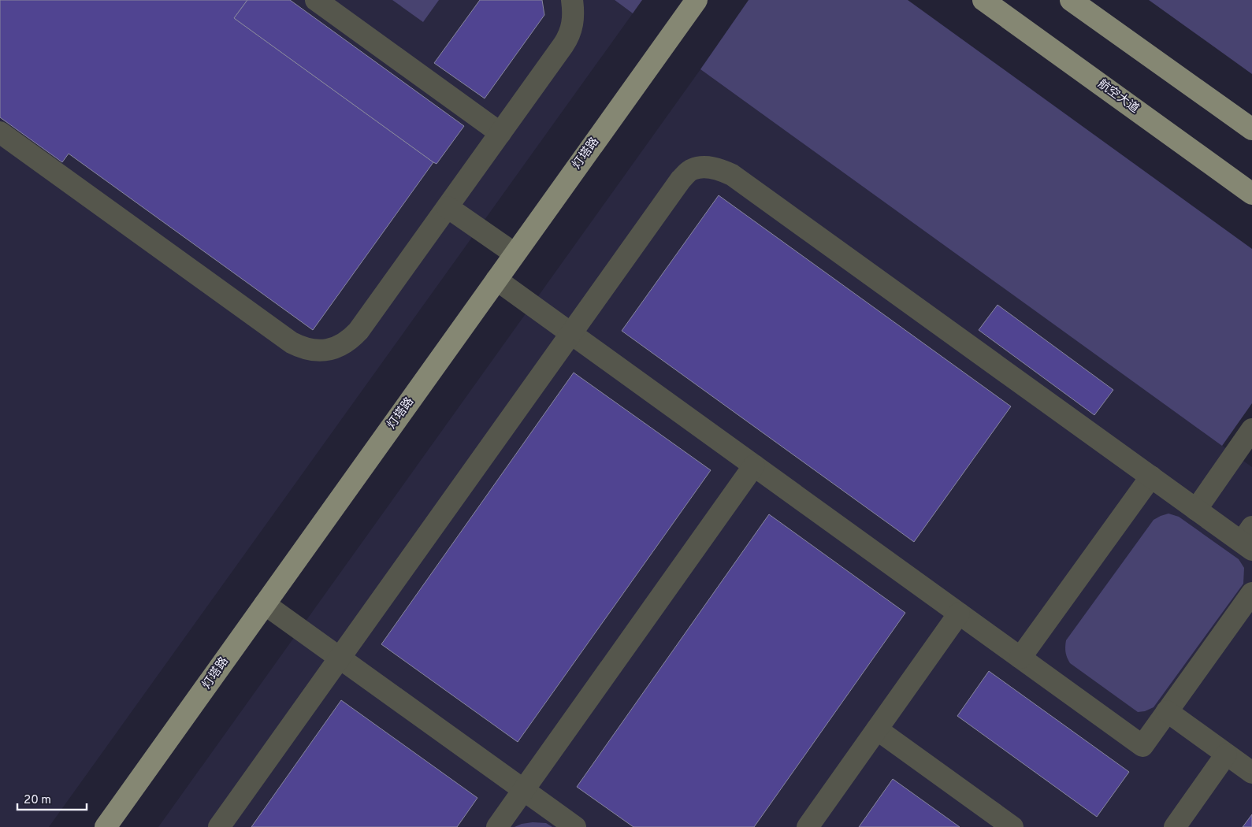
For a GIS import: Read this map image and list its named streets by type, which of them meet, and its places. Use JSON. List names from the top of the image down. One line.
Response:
{"streets":{"main road":["航空大道","灯塔路"]},"scale_bar":"20 m"}
